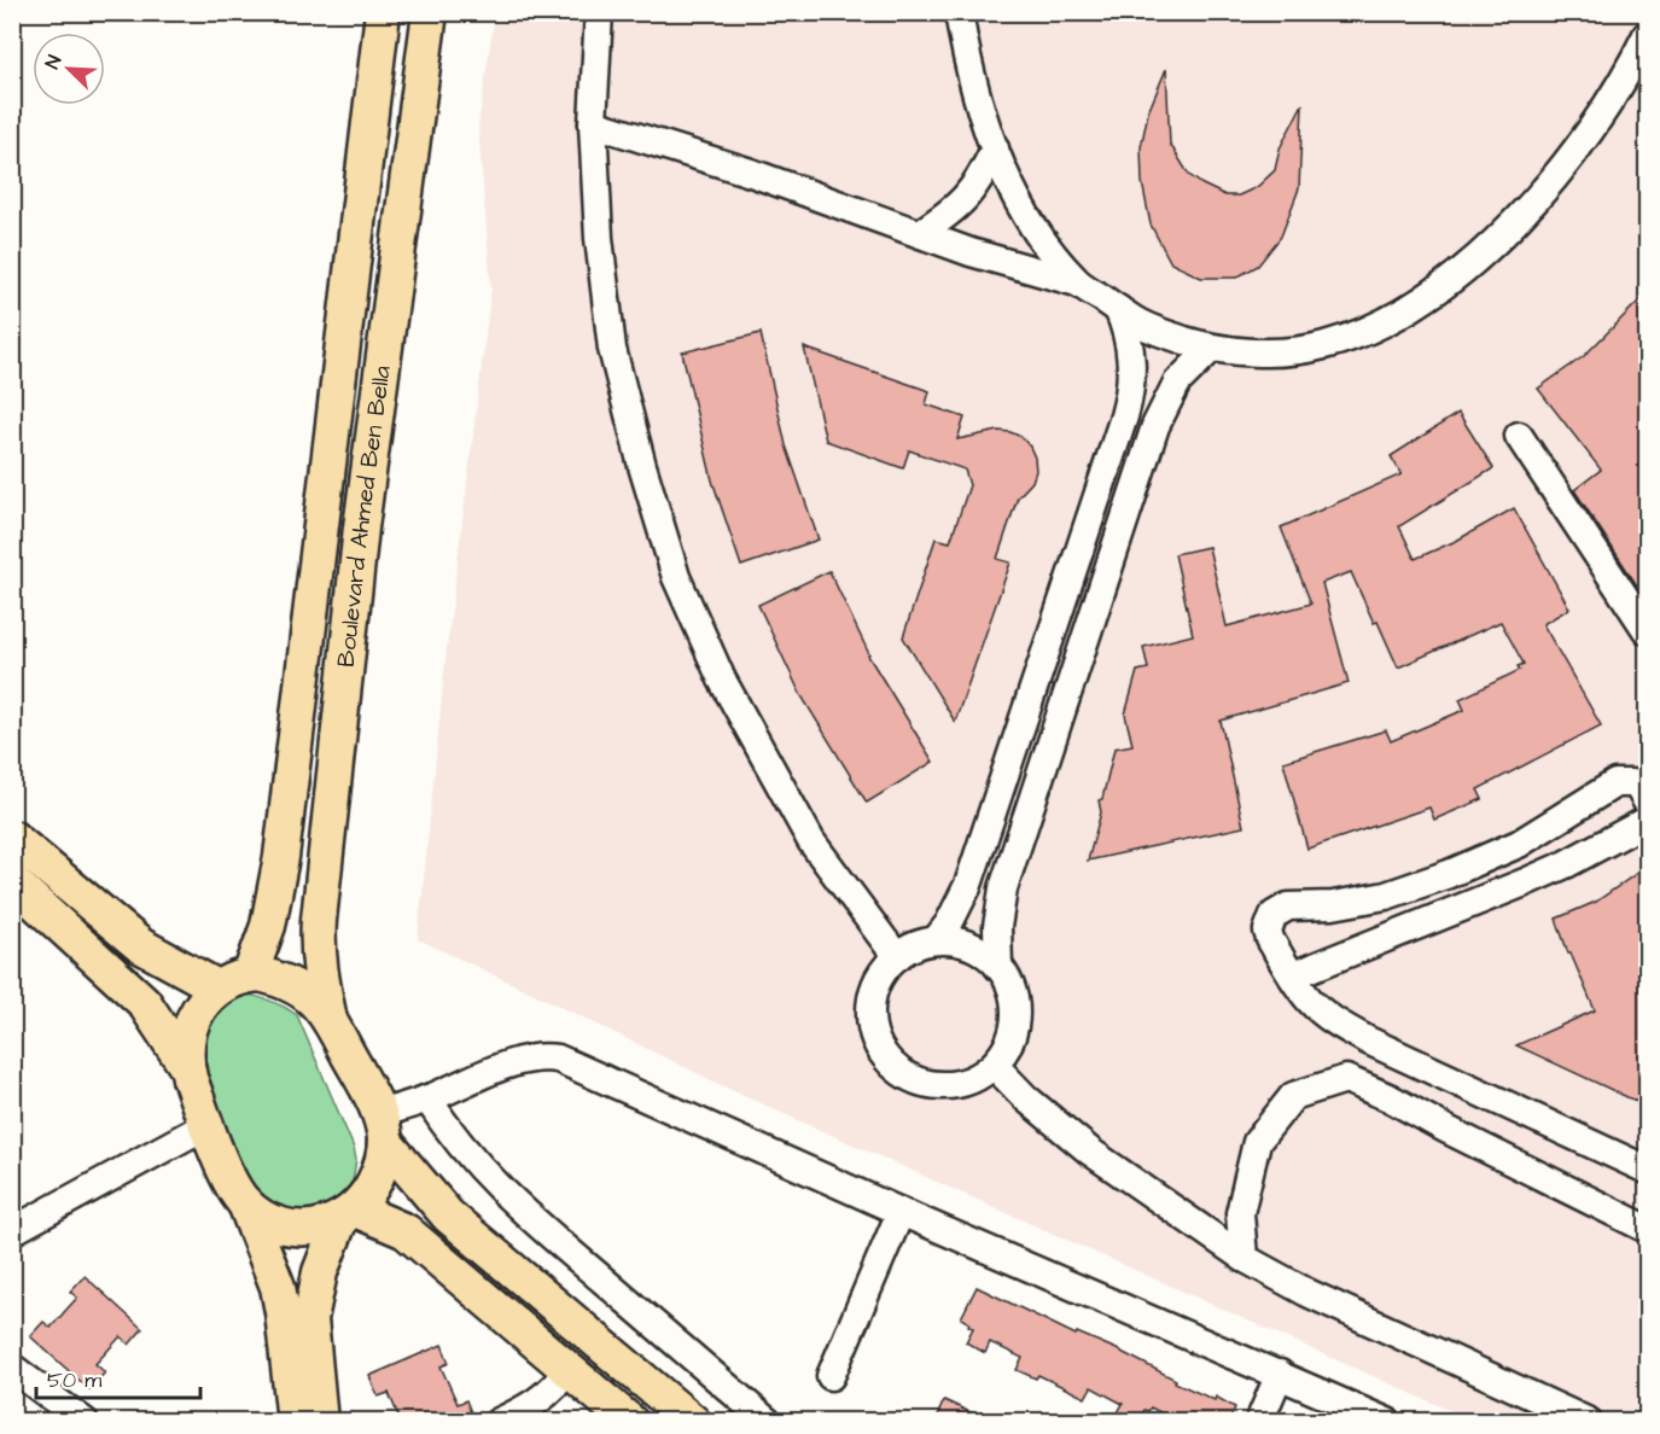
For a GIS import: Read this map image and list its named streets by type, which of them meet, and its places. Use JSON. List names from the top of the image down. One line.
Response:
{"streets":{"main road":["Boulevard Ahmed Ben Bella"]},"scale_bar":"50 m","north":"top left"}
